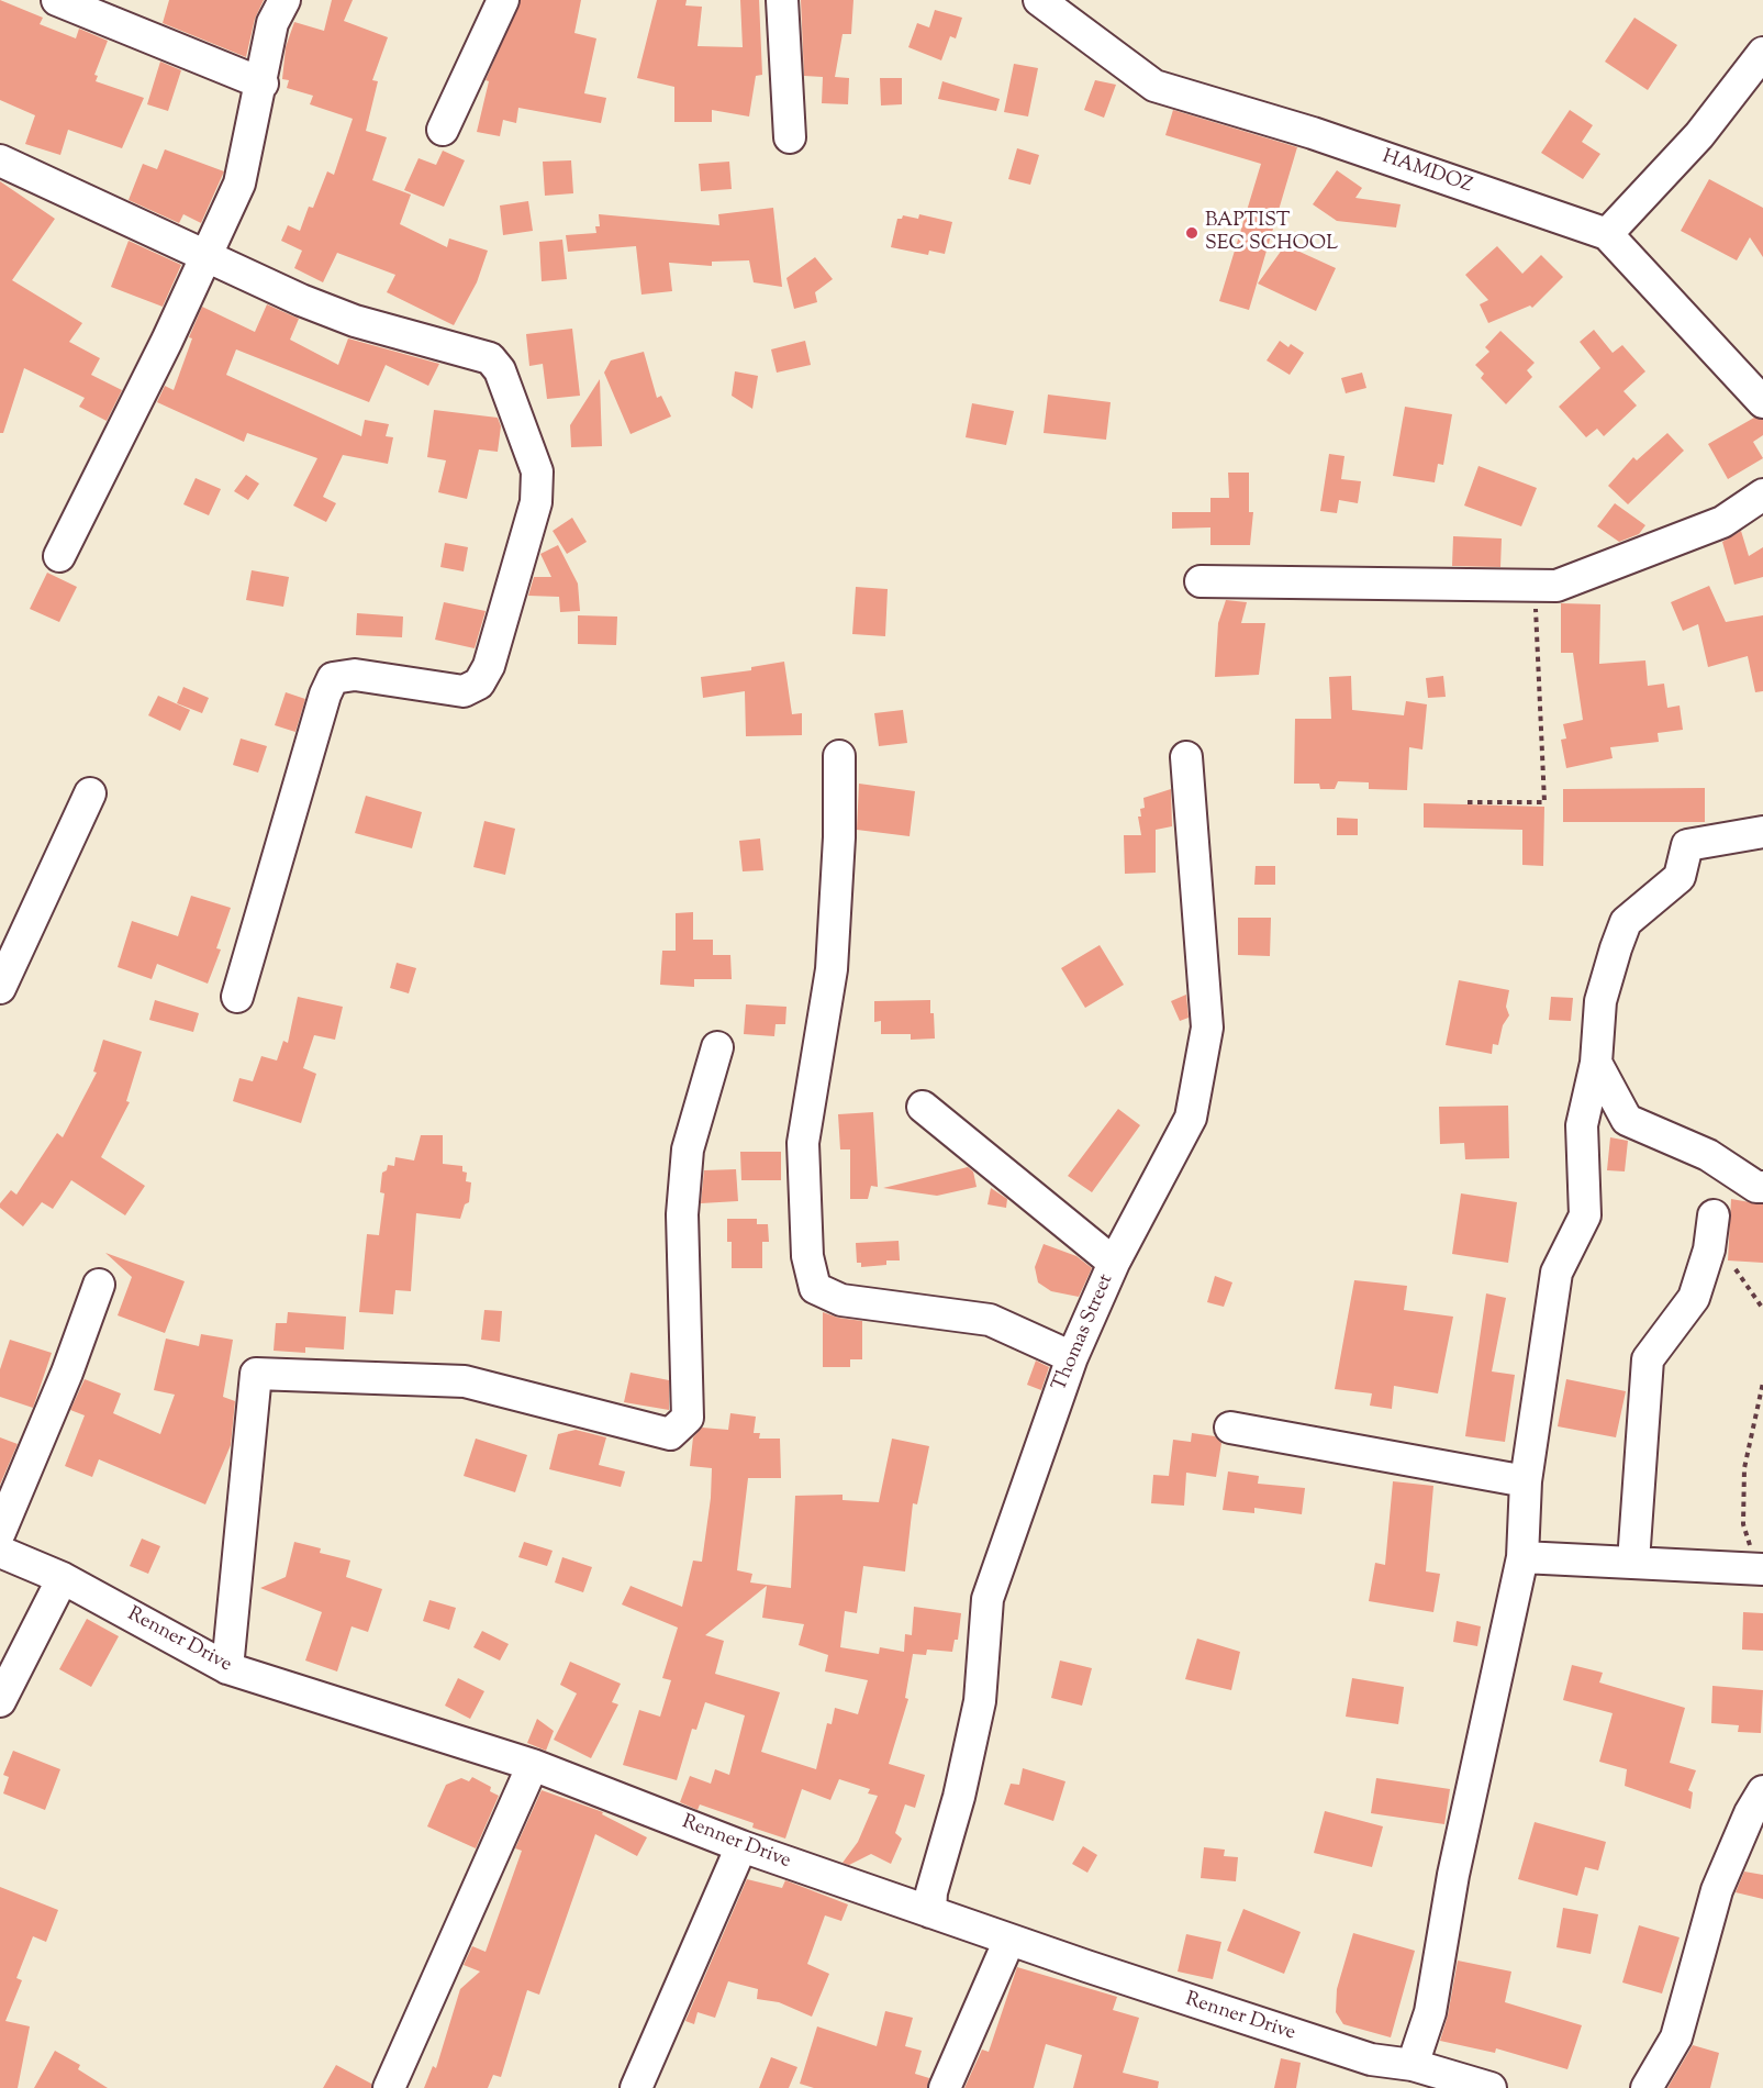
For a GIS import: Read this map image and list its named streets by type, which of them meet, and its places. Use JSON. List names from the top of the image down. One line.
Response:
{"streets":{"street":["HAMDOZ","Thomas Street","Renner Drive"]},"crossings":[["Thomas Street","Renner Drive"]],"places":["BAPTIST SEC SCHOOL"]}
